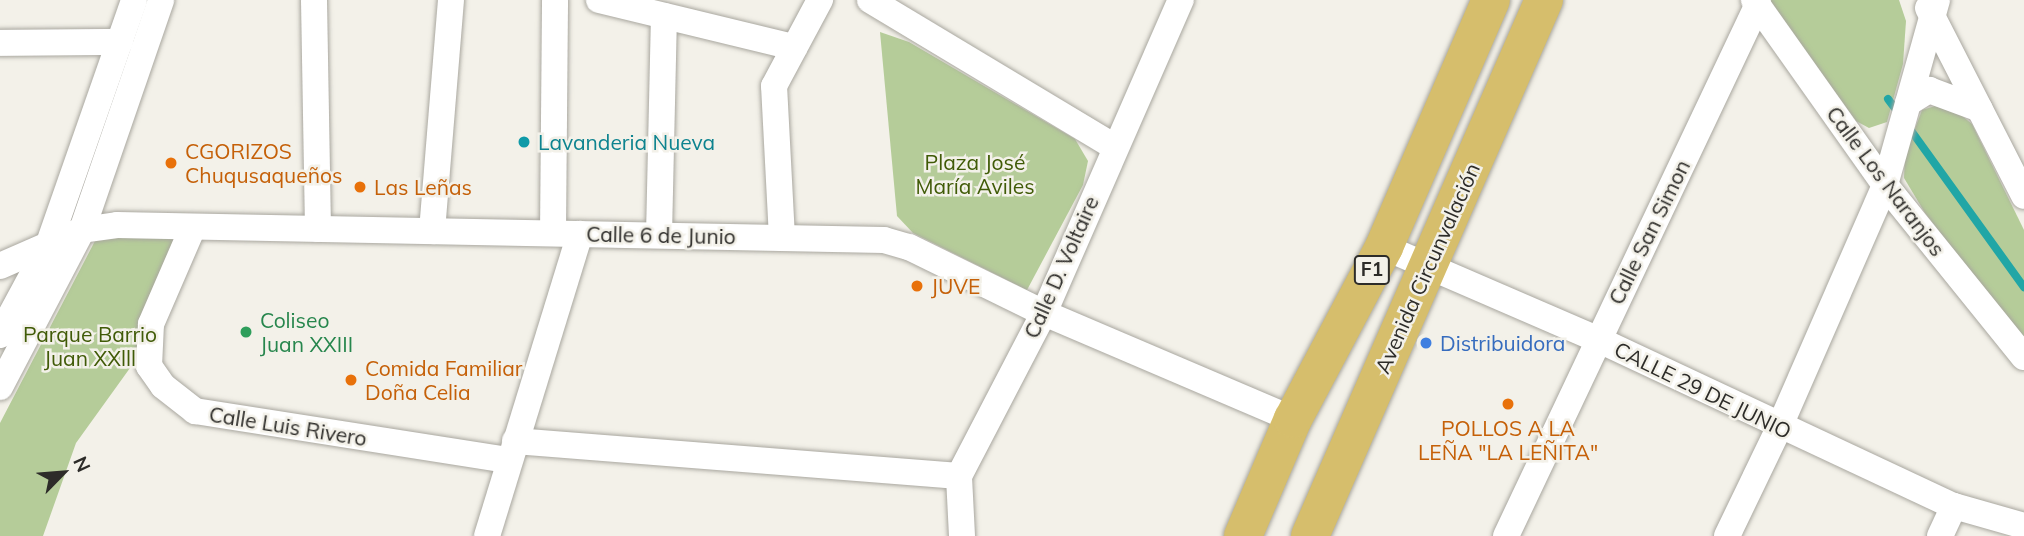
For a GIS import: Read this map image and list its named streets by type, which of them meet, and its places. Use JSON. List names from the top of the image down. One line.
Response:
{"streets":{"highway":["Avenida Circunvalación","F1"],"street":["Calle Los Naranjos","Calle San Simon","Calle 6 de Junio","Calle D. Voltaire","CALLE 29 DE JUNIO","Calle Luis Rivero"]},"crossings":[["Calle Los Naranjos","Calle San Simon"],["Calle San Simon","CALLE 29 DE JUNIO"],["Calle 6 de Junio","Calle D. Voltaire"],["Calle 6 de Junio","F1"],["Calle 6 de Junio","Calle Luis Rivero"],["Calle D. Voltaire","Calle Luis Rivero"],["Avenida Circunvalación","CALLE 29 DE JUNIO"],["F1","CALLE 29 DE JUNIO"]],"parks":["Plaza José María Aviles","Parque Barrio Juan XXlll"],"places":["Lavanderia Nueva","CGORIZOS Chuqusaqueños","Las Leñas","JUVE","Coliseo Juan XXIII","Distribuidora","Comida Familiar Doña Celia","POLLOS A LA LEÑA \"LA LEÑITA\""],"north":"top right"}
